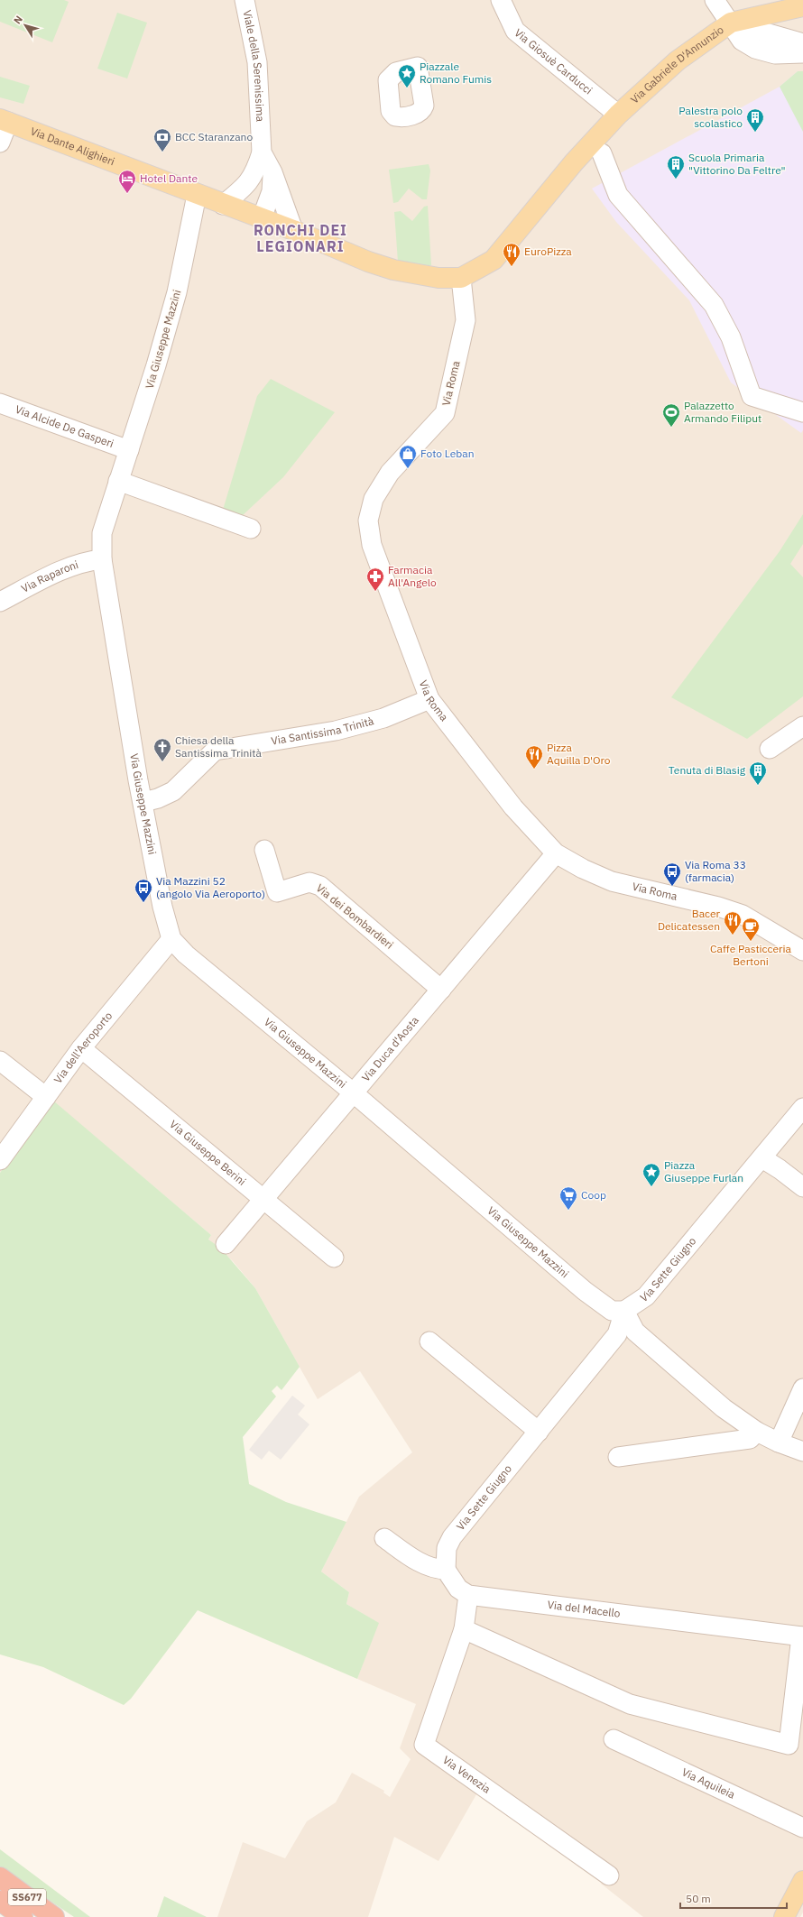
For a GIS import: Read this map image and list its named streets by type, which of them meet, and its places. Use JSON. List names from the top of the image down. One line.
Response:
{"streets":{"highway":["SS677"],"main road":["Via Gabriele D'Annunzio","Via Dante Alighieri"],"street":["Via Giosuè Carducci","Viale della Serenissima","Via Giuseppe Mazzini","Via Roma","Via Alcide De Gasperi","Via Raparoni","Via Santissima Trinità","Via dei Bombardieri","Via dell'Aeroporto","Via Duca d'Aosta","Via Giuseppe Berini","Via Sette Giugno","Via del Macello","Via Venezia","Via Aquileia"]},"crossings":[["Via Giosuè Carducci","Via Gabriele D'Annunzio"],["Via Gabriele D'Annunzio","Via Dante Alighieri"],["Via Gabriele D'Annunzio","Via Roma"],["Viale della Serenissima","Via Dante Alighieri"],["Via Dante Alighieri","Via Giuseppe Mazzini"],["Via Dante Alighieri","Via Roma"],["Via Giuseppe Mazzini","Via Alcide De Gasperi"],["Via Giuseppe Mazzini","Via Raparoni"],["Via Giuseppe Mazzini","Via Santissima Trinità"],["Via Giuseppe Mazzini","Via dell'Aeroporto"],["Via Giuseppe Mazzini","Via Duca d'Aosta"],["Via Giuseppe Mazzini","Via Sette Giugno"],["Via Roma","Via Santissima Trinità"],["Via Roma","Via Duca d'Aosta"],["Via dei Bombardieri","Via Duca d'Aosta"],["Via dell'Aeroporto","Via Giuseppe Berini"],["Via Duca d'Aosta","Via Giuseppe Berini"],["Via del Macello","Via Venezia"]],"districts":["RONCHI DEI LEGIONARI"],"places":{"place":["Piazzale Romano Fumis","Piazza Giuseppe Furlan"],"building":["Palestra polo scolastico","Scuola Primaria \"Vittorino Da Feltre\"","Tenuta di Blasig"],"bank":["BCC Staranzano"],"hotel":["Hotel Dante"],"restaurant":["EuroPizza","Pizza Aquilla D'Oro","Bacer Delicatessen"],"sports":["Palazzetto Armando Filiput"],"shop":["Foto Leban"],"pharmacy":["Farmacia All'Angelo"],"church":["Chiesa della Santissima Trinità"],"bus stop":["Via Roma 33 (farmacia)","Via Mazzini 52 (angolo Via Aeroporto)"],"cafe":["Caffe Pasticceria Bertoni"],"supermarket":["Coop"]},"scale_bar":"50 m","north":"top left"}
